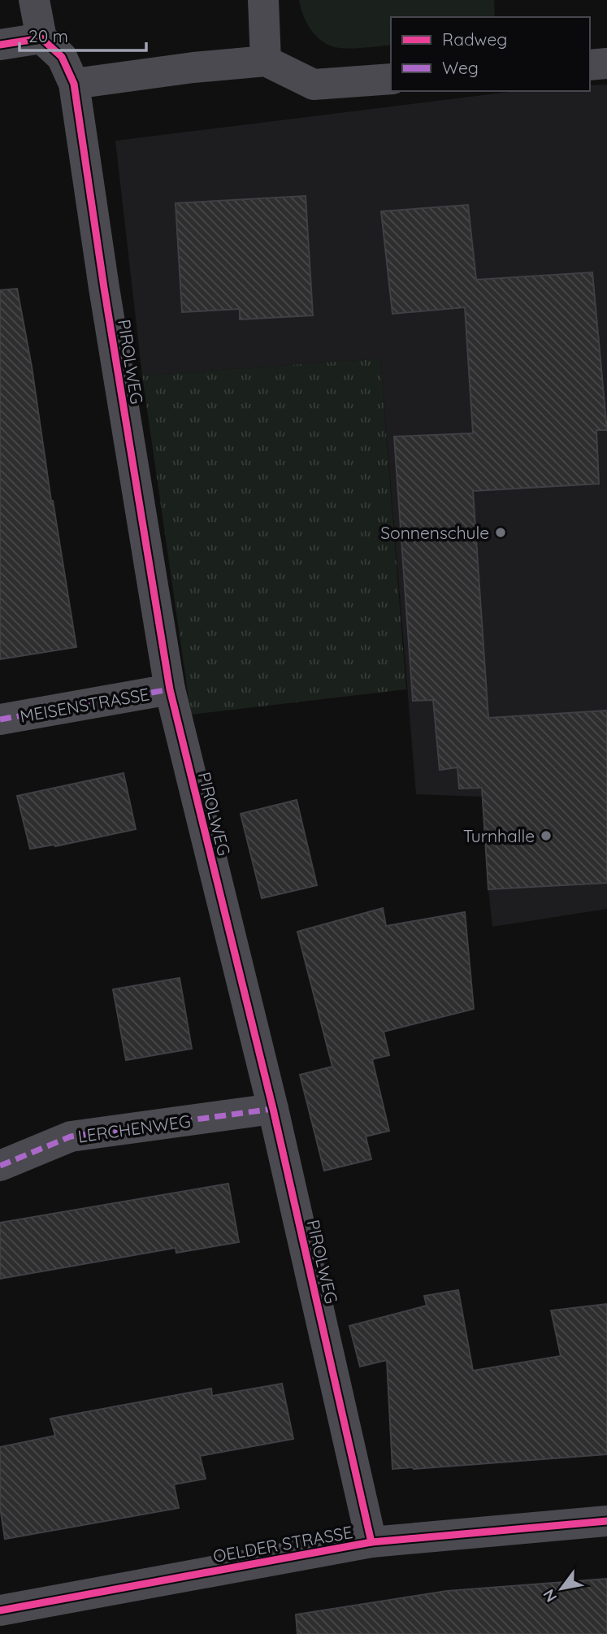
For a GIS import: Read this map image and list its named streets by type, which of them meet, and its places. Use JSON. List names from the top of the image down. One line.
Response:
{"streets":{"street":["PIROLWEG","MEISENSTRASSE","LERCHENWEG","OELDER STRASSE"]},"crossings":[["PIROLWEG","MEISENSTRASSE"],["PIROLWEG","LERCHENWEG"],["PIROLWEG","OELDER STRASSE"]],"places":["Sonnenschule","Turnhalle"],"legend":["Radweg","Weg"],"scale_bar":"20 m","north":"bottom left"}
